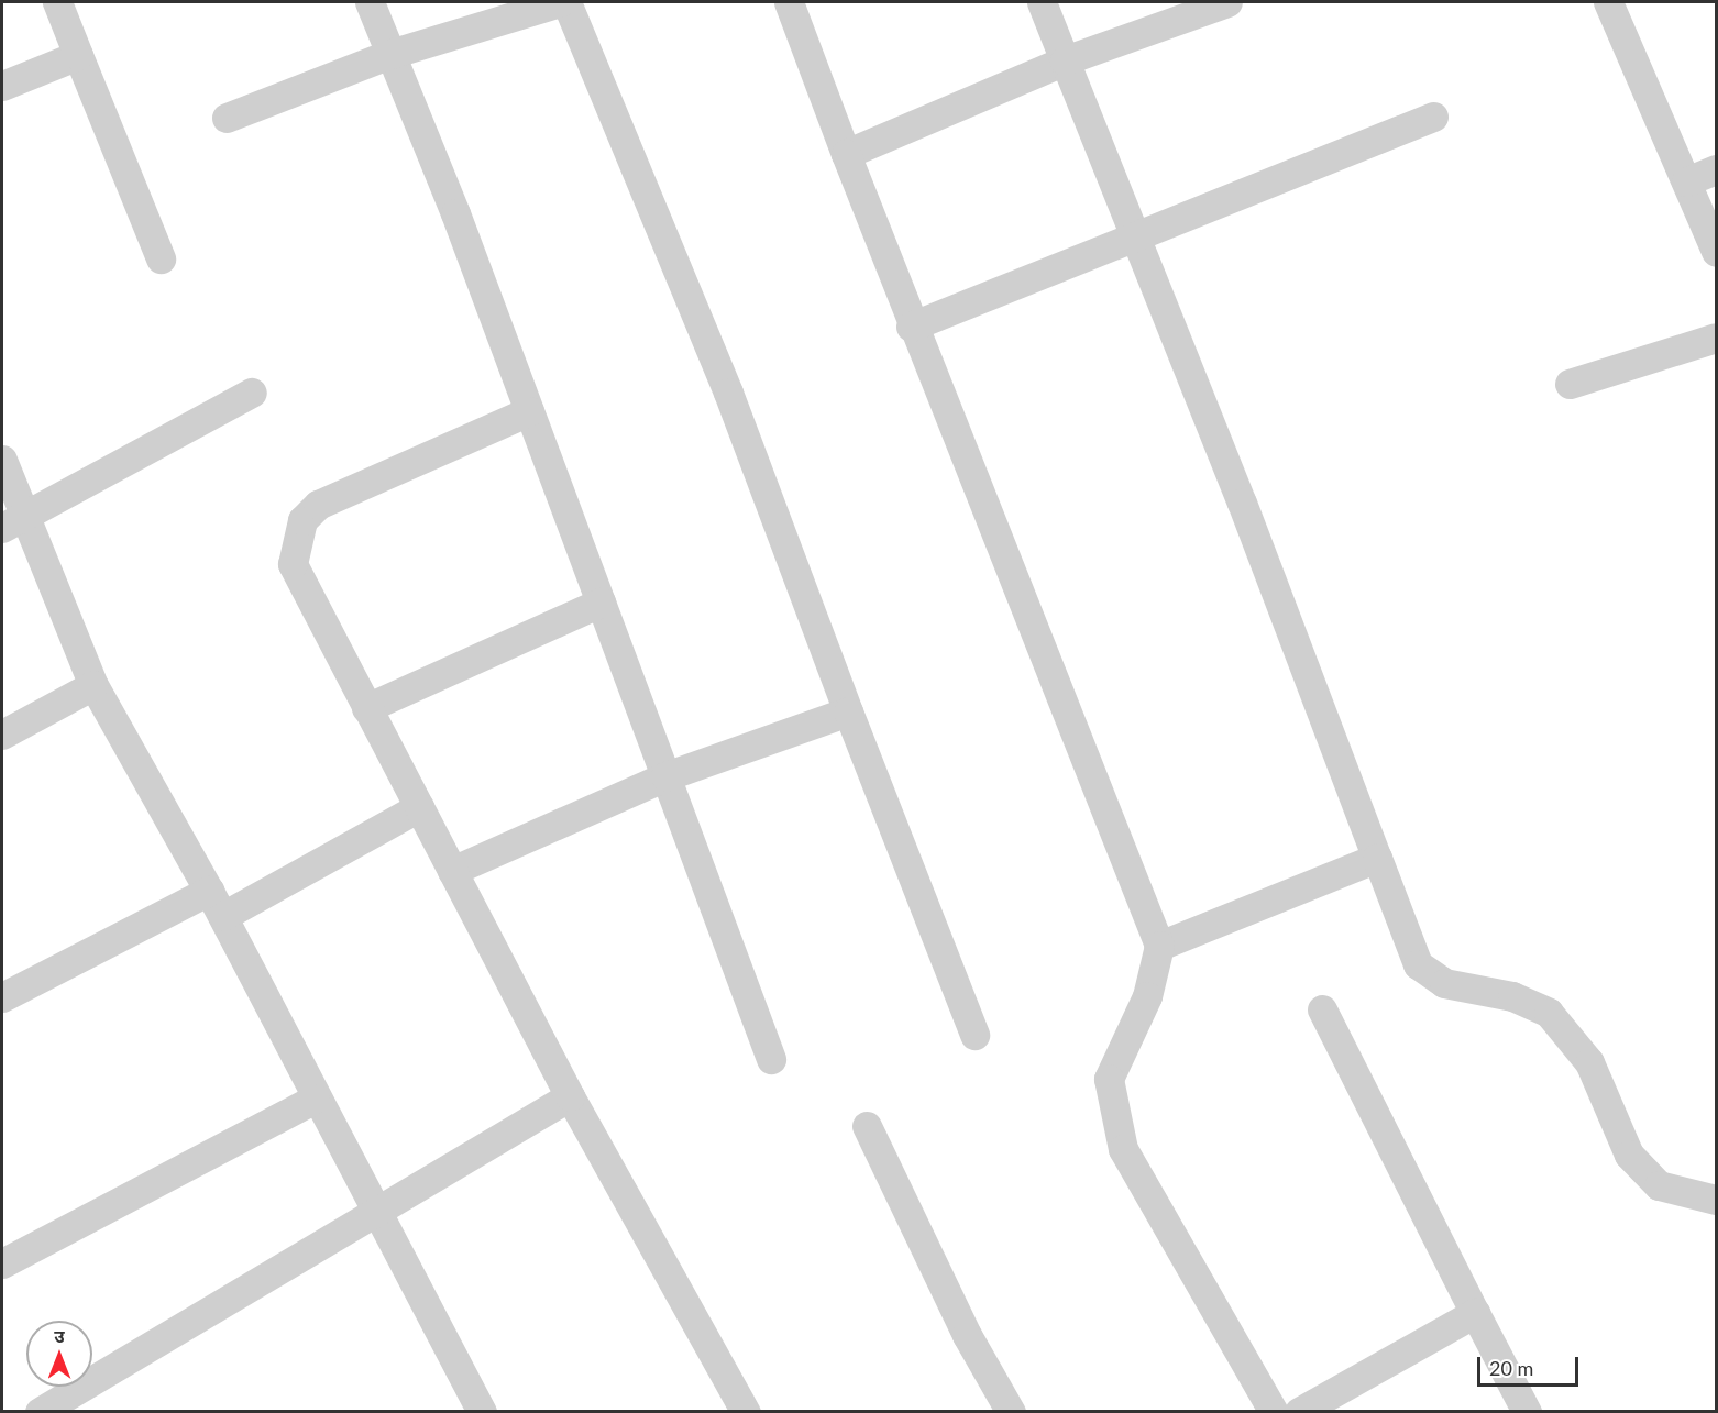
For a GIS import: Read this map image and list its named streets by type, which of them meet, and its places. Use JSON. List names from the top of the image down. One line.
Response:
{"scale_bar":"20 m","north":"top"}
